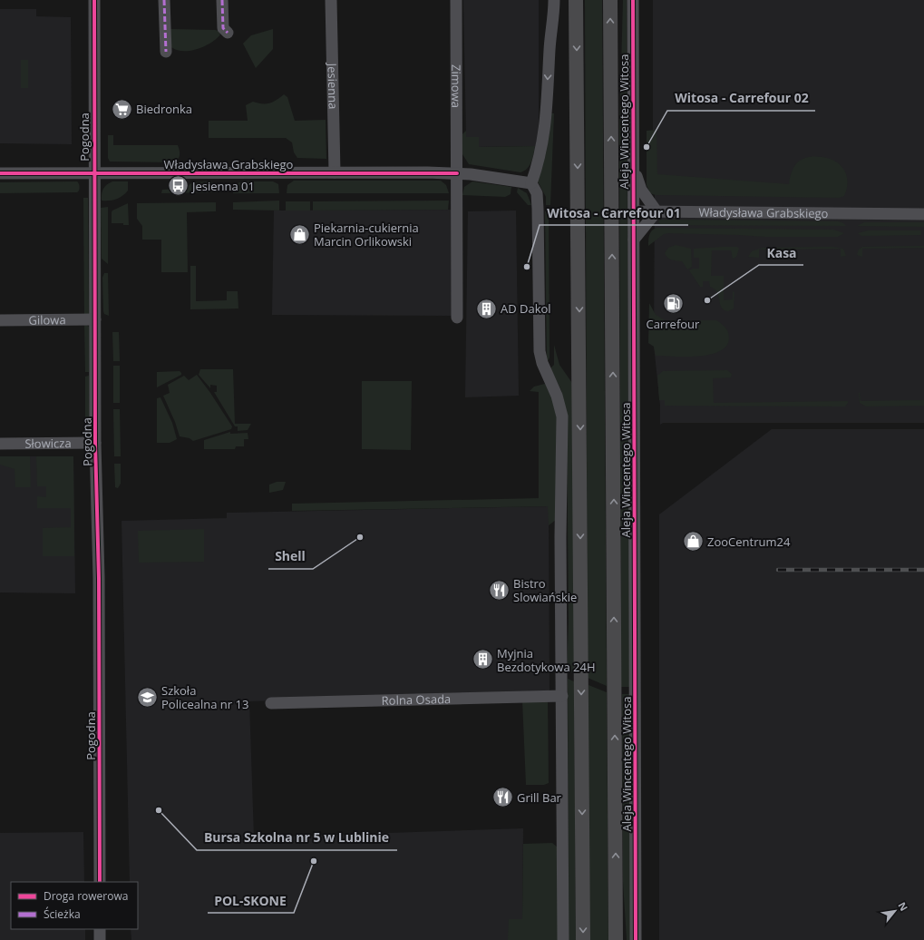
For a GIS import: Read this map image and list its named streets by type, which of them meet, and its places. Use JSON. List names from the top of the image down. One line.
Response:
{"streets":{"main road":["Aleja Wincentego Witosa"],"street":["Jesienna","Zimowa","Pogodna","Władysława Grabskiego","Gilowa","Słowicza","Rolna Osada"]},"crossings":[["Jesienna","Władysława Grabskiego"],["Zimowa","Władysława Grabskiego"],["Aleja Wincentego Witosa","Władysława Grabskiego"],["Pogodna","Władysława Grabskiego"],["Pogodna","Gilowa"],["Pogodna","Słowicza"]],"places":{"supermarket":["Biedronka"],"other":["Witosa - Carrefour 02","Witosa - Carrefour 01","Kasa","Shell","Bursa Szkolna nr 5 w Lublinie","POL-SKONE"],"bus stop":["Jesienna 01"],"shop":["Piekarnia-cukiernia Marcin Orlikowski","ZooCentrum24"],"fuel station":["Carrefour"],"building":["AD Dakol","Myjnia Bezdotykowa 24H"],"restaurant":["Bistro Slowiańskie","Grill Bar"],"school or university":["Szkoła Policealna nr 13"]},"legend":["Droga rowerowa","Ścieżka"],"north":"top right"}
